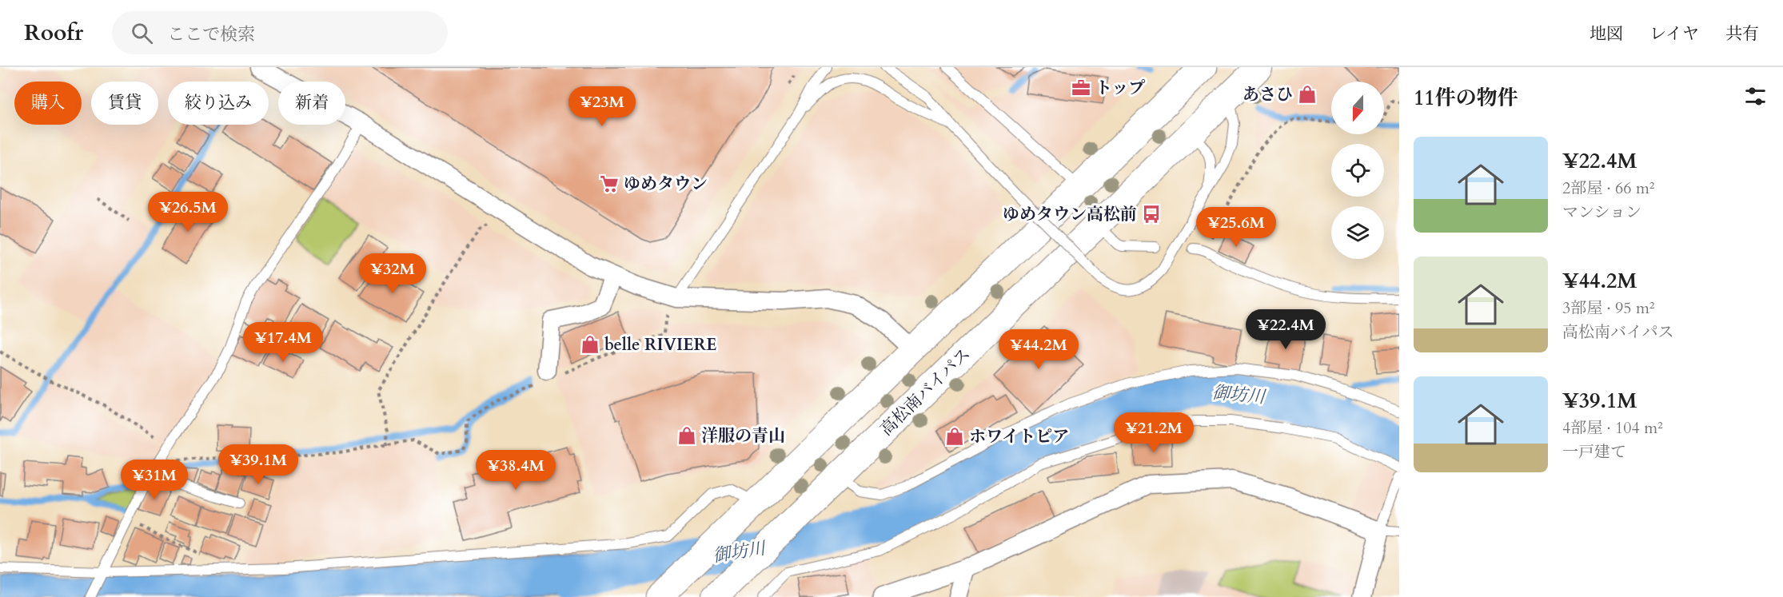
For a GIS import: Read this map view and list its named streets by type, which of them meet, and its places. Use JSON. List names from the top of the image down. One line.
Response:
{"streets":{"highway":["高松南バイパス"]},"water":["御坊川"],"places":{"office":["トップ"],"shop":["あさひ","belle RIVIERE","洋服の青山","ホワイトピア"],"supermarket":["ゆめタウン"],"bus stop":["ゆめタウン高松前"]},"north":"bottom","page":{"header":"Roofr","search":"ここで検索","nav":["地図","レイヤ","共有"],"heading":"11件の物件","chip":["購入","賃貸","絞り込み","新着"],"price":["¥23M","¥26.5M","¥25.6M","¥32M","¥22.4M","¥17.4M","¥44.2M","¥21.2M","¥39.1M","¥38.4M","¥31M"],"list":[{"name":"¥22.4M","note":"2部屋 · 66 m² · マンション"},{"name":"¥44.2M","note":"3部屋 · 95 m² · 高松南バイパス"},{"name":"¥39.1M","note":"4部屋 · 104 m² · 一戸建て"}]}}
